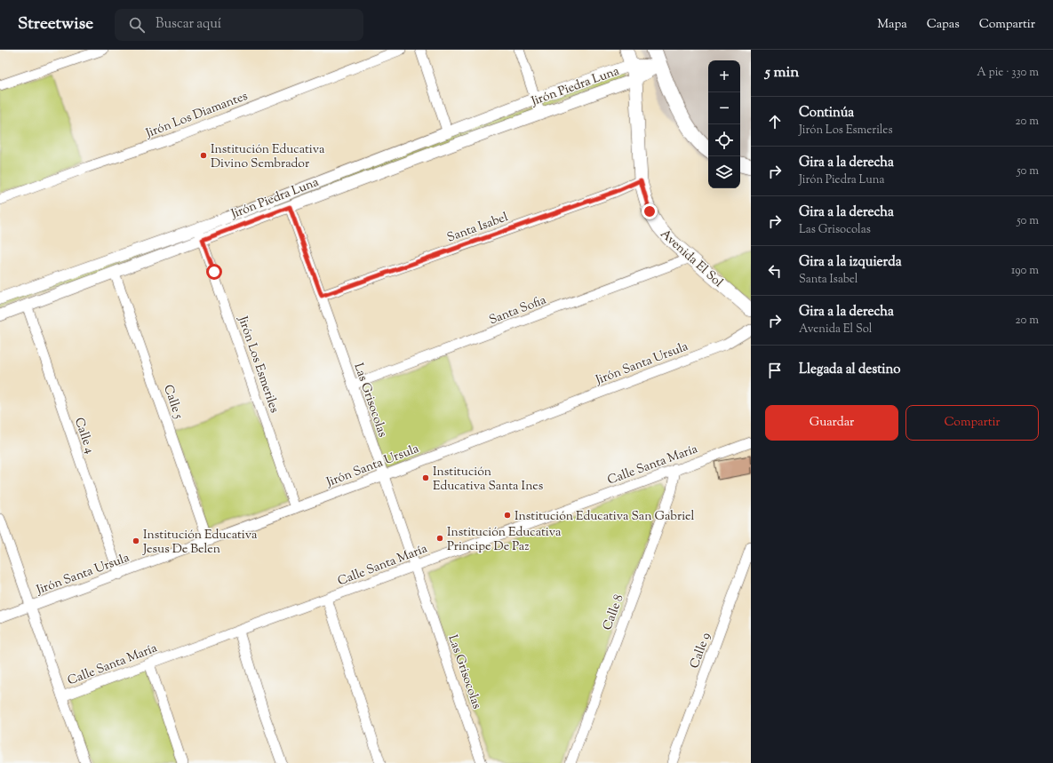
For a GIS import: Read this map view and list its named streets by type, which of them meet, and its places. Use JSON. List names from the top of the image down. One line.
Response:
{"streets":{"main road":["Avenida El Sol"],"street":["Jirón Piedra Luna","Jirón Los Diamantes","Santa Isabel","Santa Sofia","Jirón Santa Ursula","Jirón Los Esmeriles","Las Grisocolas","Calle 5","Calle 4","Calle Santa María","Calle 8","Calle 9"]},"crossings":[["Jirón Piedra Luna","Avenida El Sol"],["Jirón Piedra Luna","Jirón Los Esmeriles"],["Jirón Piedra Luna","Las Grisocolas"],["Jirón Piedra Luna","Calle 5"],["Jirón Piedra Luna","Calle 4"],["Santa Isabel","Avenida El Sol"],["Santa Isabel","Las Grisocolas"],["Avenida El Sol","Santa Sofia"],["Santa Sofia","Las Grisocolas"],["Jirón Santa Ursula","Jirón Los Esmeriles"],["Jirón Santa Ursula","Las Grisocolas"],["Jirón Santa Ursula","Calle 5"],["Jirón Santa Ursula","Calle 4"],["Las Grisocolas","Calle Santa María"],["Calle Santa María","Calle 8"]],"places":["Institución Educativa Divino Sembrador","Institución Educativa Santa Ines","Institución Educativa San Gabriel","Institución Educativa Principe De Paz","Institución Educativa Jesus De Belen"],"page":{"header":"Streetwise","search":"Buscar aquí","nav":["Mapa","Capas","Compartir"],"heading":["5 min","A pie · 330 m"],"map_buttons":["+","−"],"list":[["Continúa","Jirón Los Esmeriles","20 m"],["Gira a la derecha","Jirón Piedra Luna","50 m"],["Gira a la derecha","Las Grisocolas","50 m"],["Gira a la izquierda","Santa Isabel","190 m"],["Gira a la derecha","Avenida El Sol","20 m"],"Llegada al destino"],"buttons":["Guardar","Compartir"]}}
